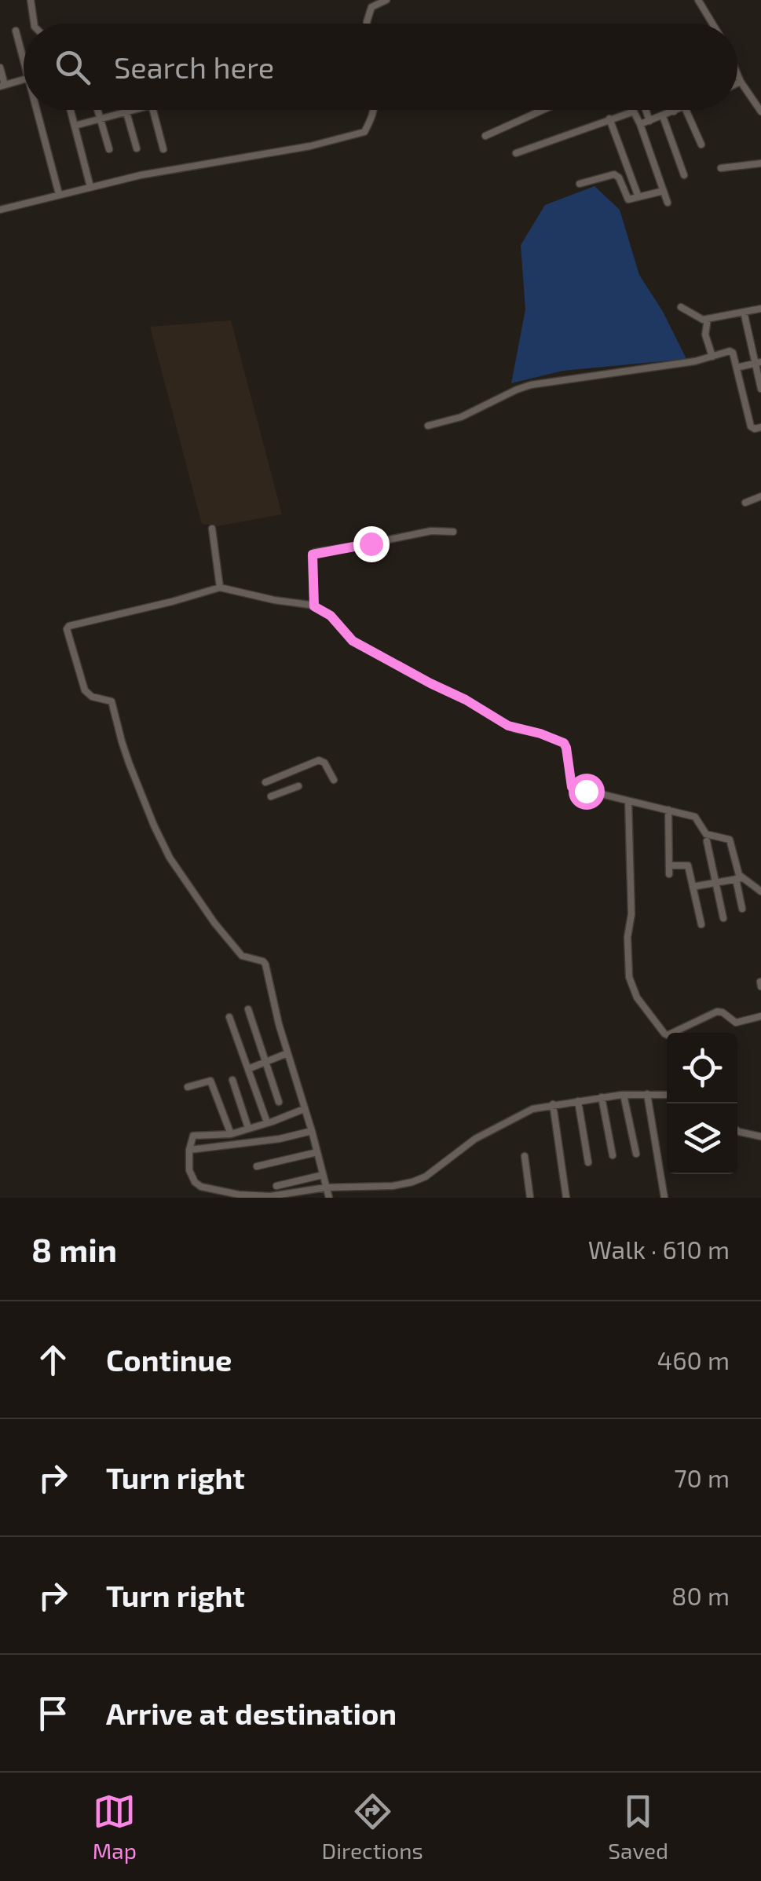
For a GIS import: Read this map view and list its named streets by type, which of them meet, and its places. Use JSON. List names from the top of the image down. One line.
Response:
{"page":{"search":"Search here","heading":["8 min","Walk · 610 m"],"list":[["Continue","460 m"],["Turn right","70 m"],["Turn right","80 m"],"Arrive at destination"],"nav":["Map","Directions","Saved"]}}
